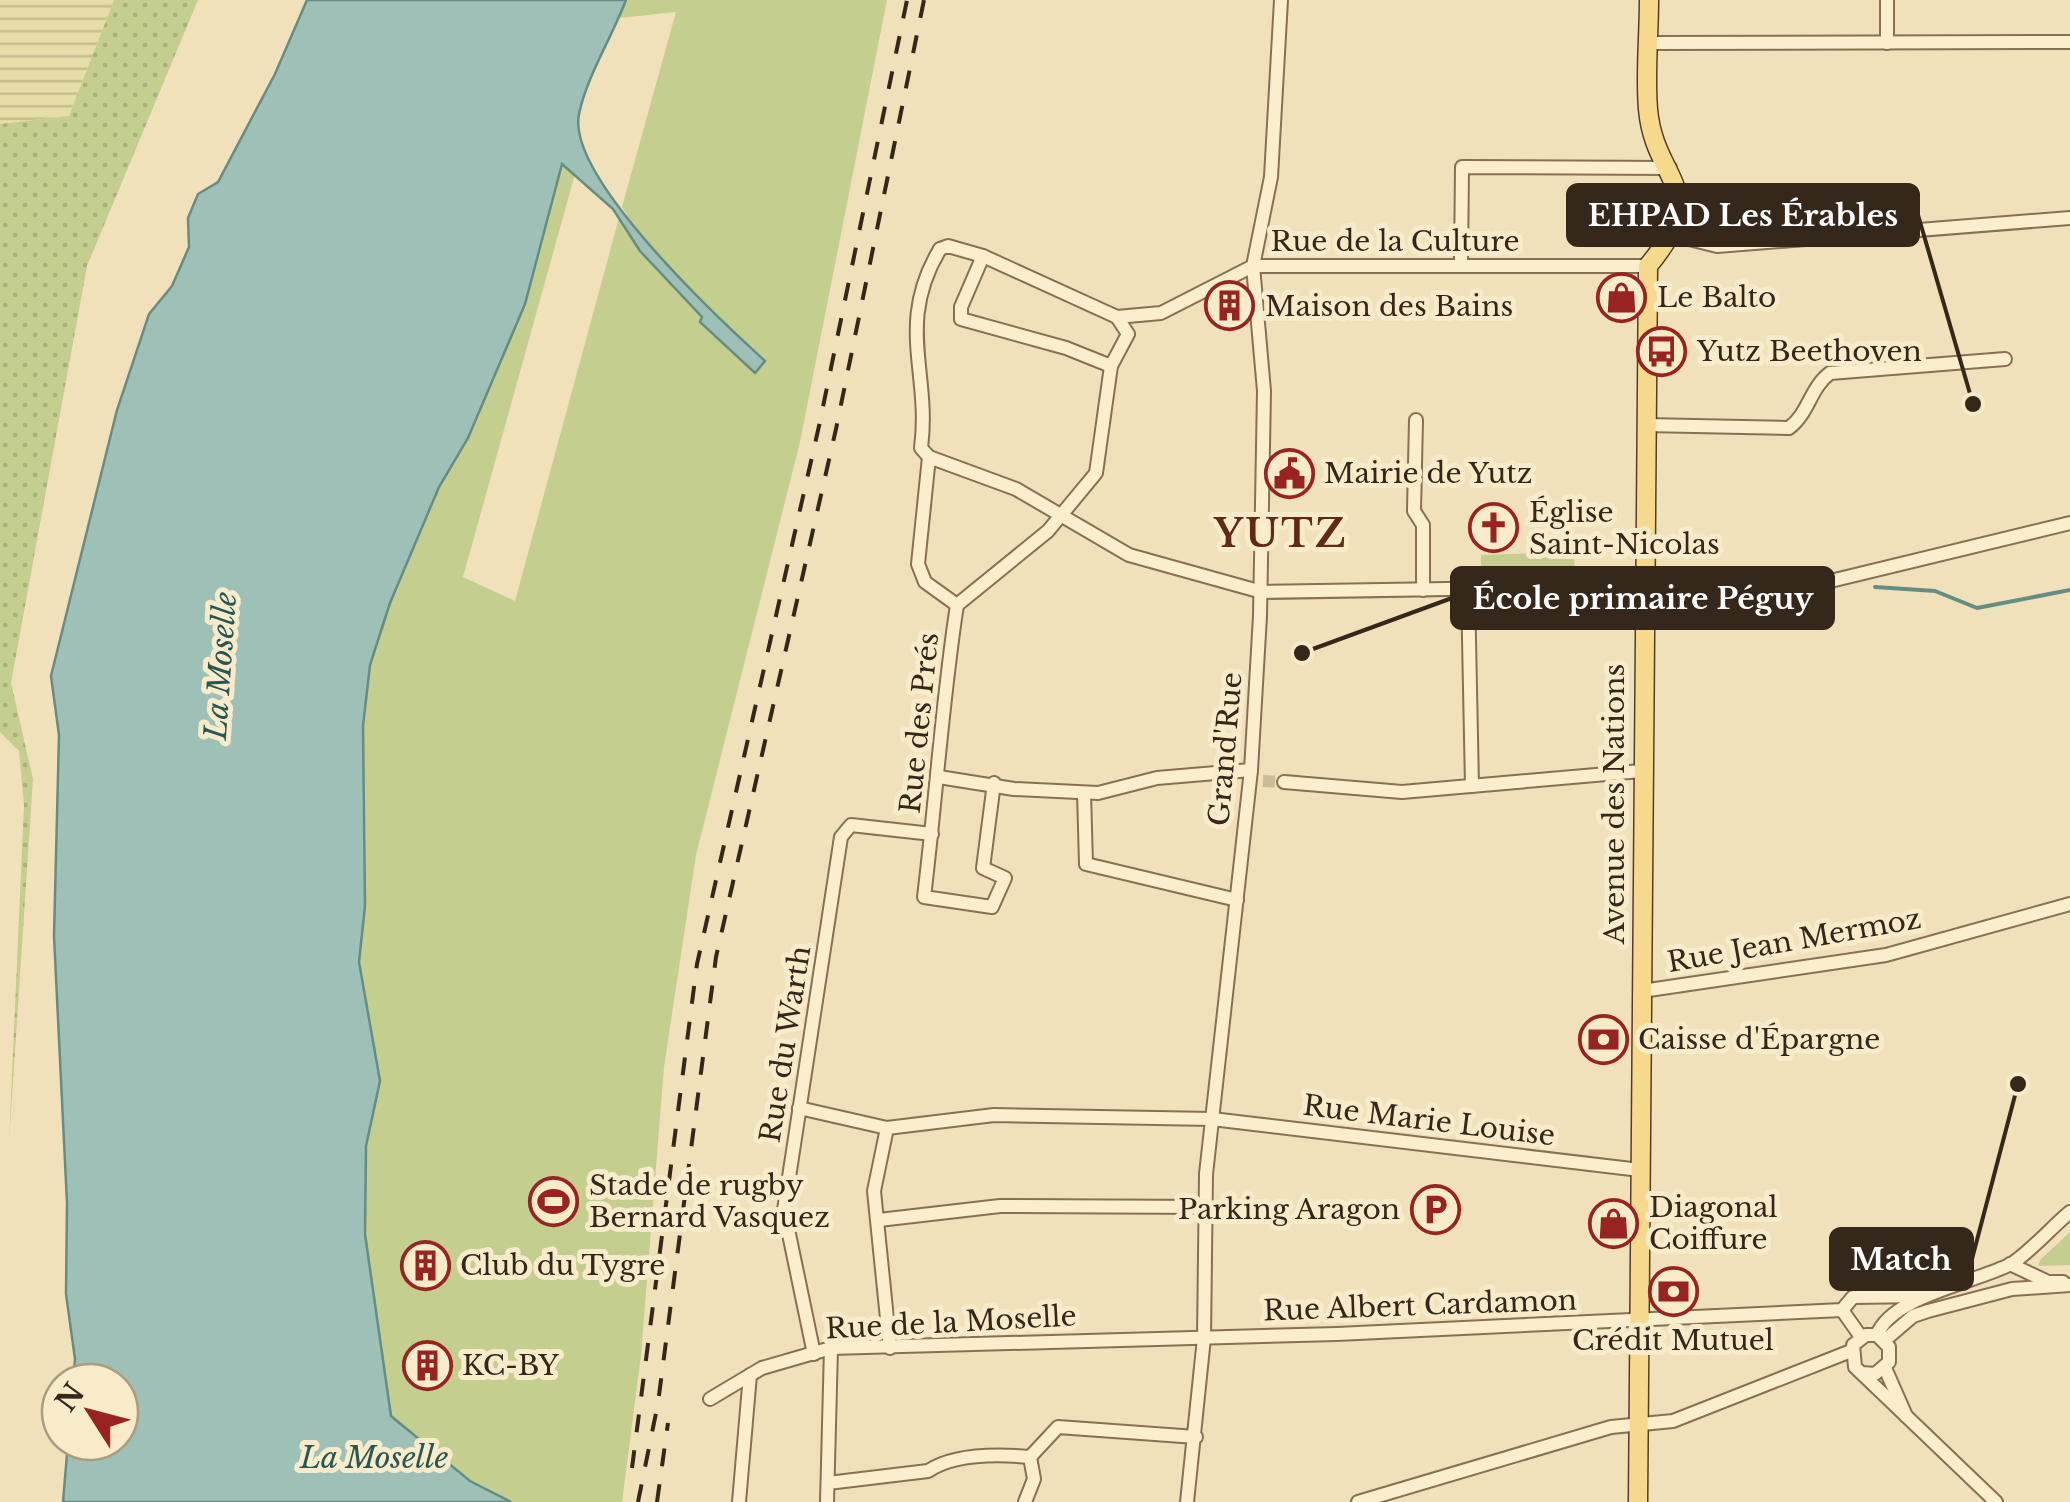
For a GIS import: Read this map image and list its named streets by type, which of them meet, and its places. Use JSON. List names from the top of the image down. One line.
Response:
{"streets":{"main road":["Avenue des Nations"],"street":["Rue de la Culture","Rue des Prés","Grand'Rue","Rue Jean Mermoz","Rue du Warth","Rue Marie Louise","Rue Albert Cardamon","Rue de la Moselle"]},"crossings":[["Rue de la Culture","Grand'Rue"],["Rue de la Culture","Avenue des Nations"],["Rue des Prés","Rue du Warth"],["Grand'Rue","Rue Marie Louise"],["Grand'Rue","Rue Albert Cardamon"],["Grand'Rue","Rue de la Moselle"],["Avenue des Nations","Rue Jean Mermoz"],["Avenue des Nations","Rue Marie Louise"],["Avenue des Nations","Rue Albert Cardamon"],["Rue du Warth","Rue Marie Louise"],["Rue du Warth","Rue de la Moselle"],["Rue Albert Cardamon","Rue de la Moselle"]],"districts":["YUTZ"],"water":["La Moselle"],"places":{"shop":["Le Balto","Diagonal Coiffure"],"building":["Maison des Bains","Club du Tygre","KC-BY"],"bus stop":["Yutz Beethoven"],"other":["EHPAD Les Érables","École primaire Péguy","Match"],"public building":["Mairie de Yutz"],"church":["Église Saint-Nicolas"],"bank":["Caisse d'Épargne","Crédit Mutuel"],"sports":["Stade de rugby Bernard Vasquez"],"parking":["Parking Aragon"]},"north":"top left"}
